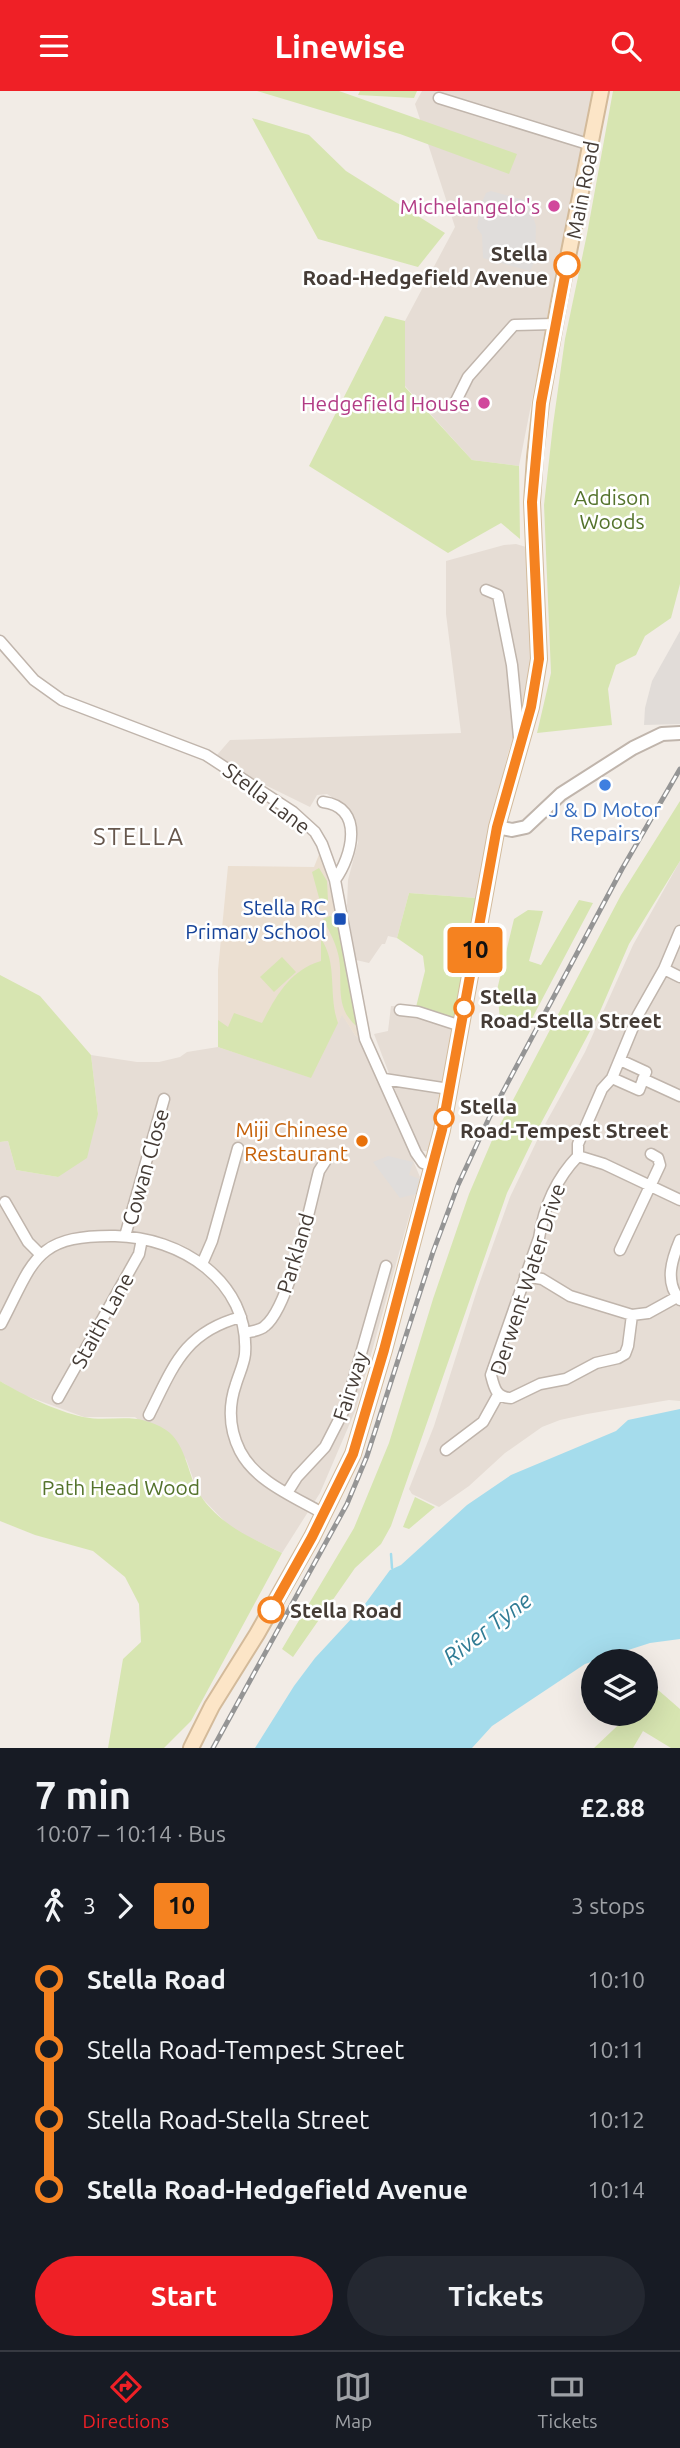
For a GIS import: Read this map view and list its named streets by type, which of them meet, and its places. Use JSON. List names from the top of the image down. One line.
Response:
{"streets":{"main road":["Main Road"],"street":["Stella Lane","Cowan Close","Parkland","Derwent Water Drive","Staith Lane","Fairway"]},"districts":["STELLA"],"water":["River Tyne"],"parks":["Addison Woods","Path Head Wood"],"places":{"other":["Michelangelo's","Stella Road-Hedgefield Avenue","Hedgefield House","J & D Motor Repairs","Stella Road-Stella Street","Stella Road-Tempest Street","Miji Chinese Restaurant","Stella Road"],"transit":["Stella RC Primary School"]},"lines":["bus line 10"],"page":{"header":"Linewise","on_map":"10","heading":["7 min","10:07 – 10:14 · Bus","£2.88"],"legs":["3","10","3 stops"],"list":[{"name":"Stella Road","value":"10:10"},{"name":"Stella Road-Tempest Street","value":"10:11"},{"name":"Stella Road-Stella Street","value":"10:12"},{"name":"Stella Road-Hedgefield Avenue","value":"10:14"}],"buttons":["Start","Tickets"],"tabs":["Directions","Map","Tickets"]}}
